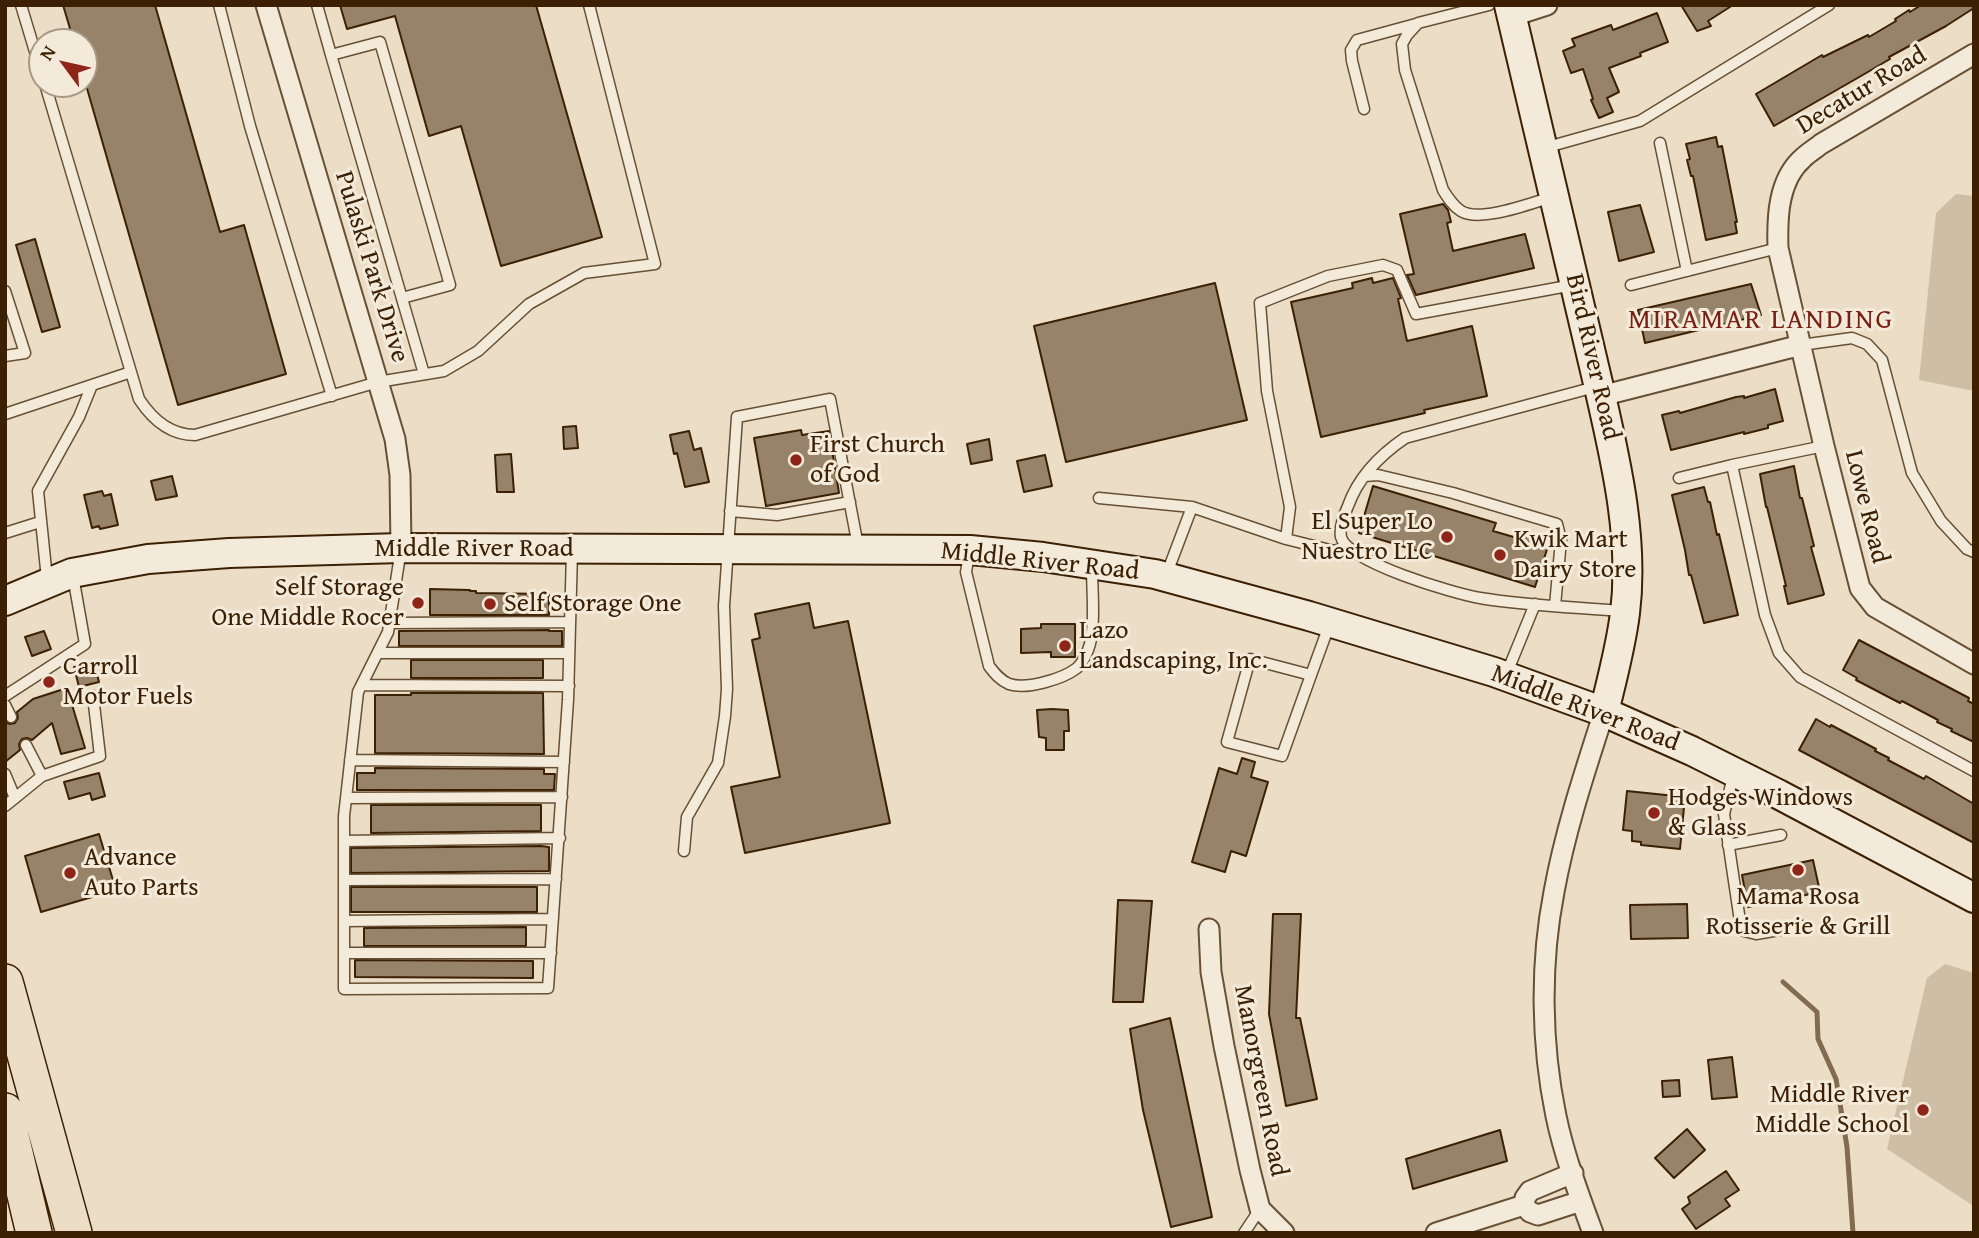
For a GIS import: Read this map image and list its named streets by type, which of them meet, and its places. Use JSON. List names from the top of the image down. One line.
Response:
{"streets":{"street":["Decatur Road","Pulaski Park Drive","Bird River Road","Lowe Road","Middle River Road","Manorgreen Road"]},"crossings":[["Decatur Road","Lowe Road"],["Pulaski Park Drive","Middle River Road"],["Bird River Road","Middle River Road"]],"districts":["MIRAMAR LANDING"],"places":["First Church of God","El Super Lo Nuestro LLC","Kwik Mart Dairy Store","Self Storage One Middle Rocer","Self Storage One","Lazo Landscaping, Inc.","Carroll Motor Fuels","Hodges Windows & Glass","Mama Rosa Rotisserie & Grill","Advance Auto Parts","Middle River Middle School"],"north":"top left"}
